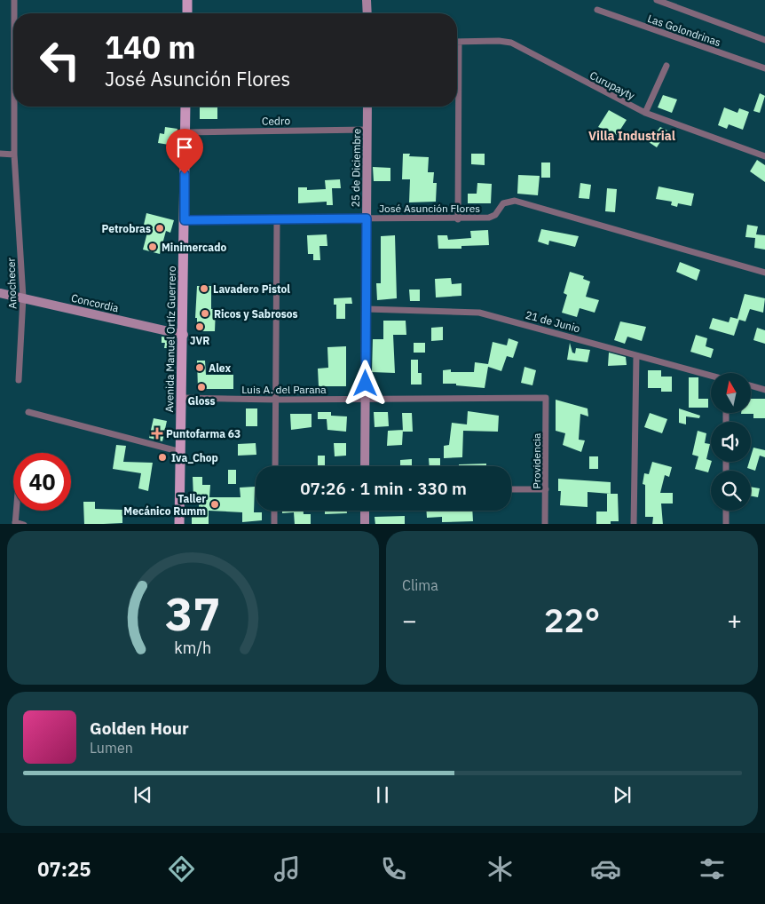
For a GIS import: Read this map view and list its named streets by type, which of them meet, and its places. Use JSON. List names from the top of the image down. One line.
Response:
{"streets":{"main road":["Avenida Manuel Ortíz Guerrero"],"street":["Las Golondrinas","Curupayty","Cedro","25 de Diciembre","José Asunción Flores","Anochecer","Concordia","21 de Junio","Luis A. del Parana","Providencia"]},"crossings":[["Cedro","25 de Diciembre"],["Cedro","Avenida Manuel Ortíz Guerrero"],["25 de Diciembre","José Asunción Flores"],["25 de Diciembre","21 de Junio"],["25 de Diciembre","Luis A. del Parana"],["José Asunción Flores","Avenida Manuel Ortíz Guerrero"],["Anochecer","Concordia"],["Concordia","Avenida Manuel Ortíz Guerrero"],["Avenida Manuel Ortíz Guerrero","Luis A. del Parana"],["Luis A. del Parana","Providencia"]],"districts":["Villa Industrial"],"places":{"other":["Petrobras","Minimercado","Lavadero Pistol","Ricos y Sabrosos","JVR","Alex","Gloss","Iva_Chop","Taller Mecánico Rumm"],"health":["Puntofarma 63"]},"north":"top","page":{"turn":["140 m","José Asunción Flores"],"limit":"40","trip":"07:26 · 1 min · 330 m","tile":"Clima","heat":["−","22°","+"],"song":["Golden Hour","Lumen"],"tabs":"07:25","gauge":["37","km/h"]}}
